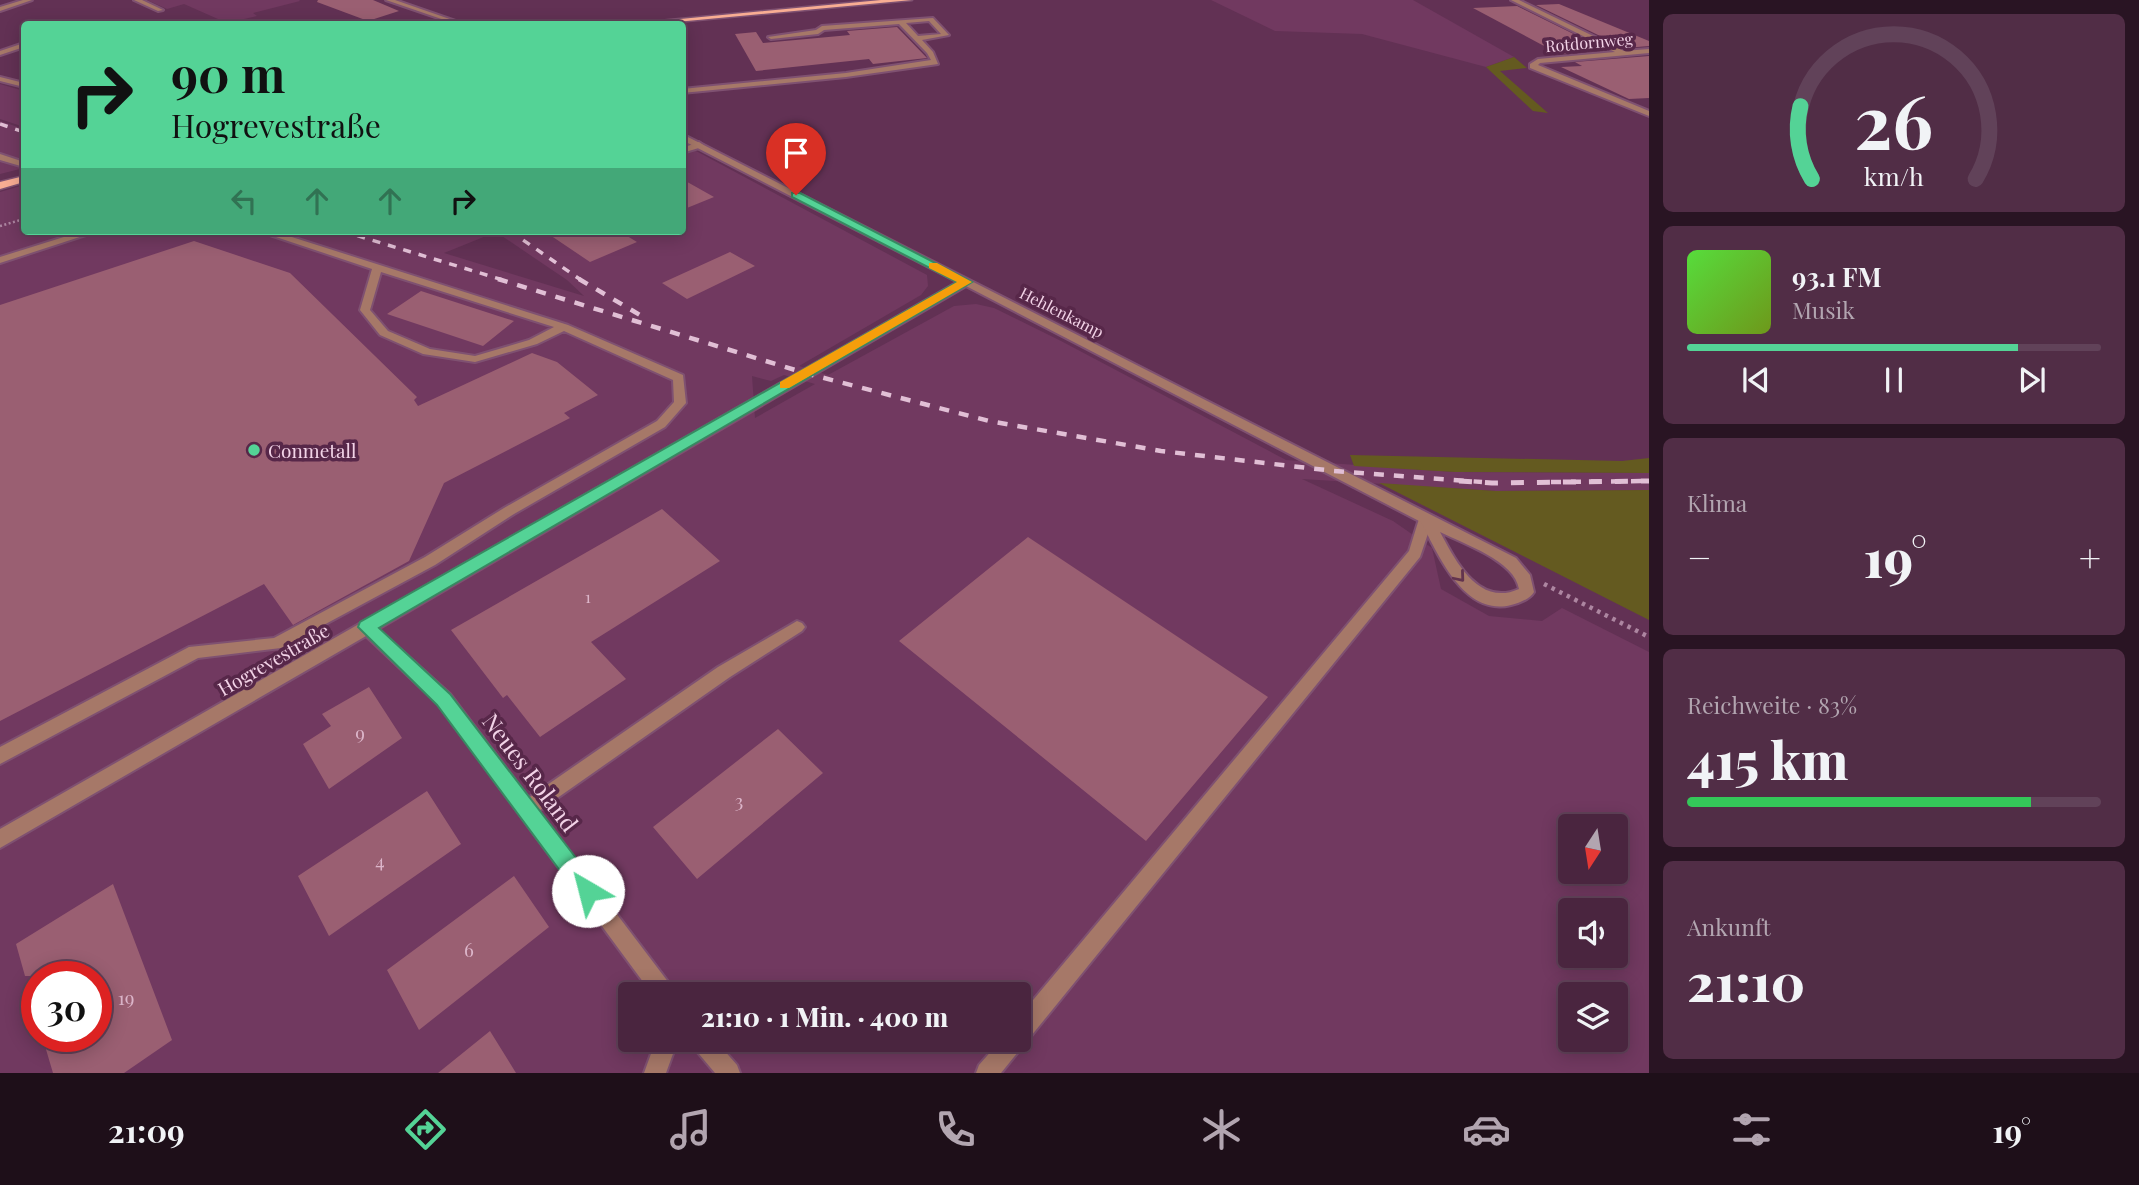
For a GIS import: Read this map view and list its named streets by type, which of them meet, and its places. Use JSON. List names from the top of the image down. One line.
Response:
{"streets":{"street":["Rotdornweg","Hehlenkamp","Hogrevestraße","Neues Roland"]},"crossings":[["Hehlenkamp","Hogrevestraße"],["Hogrevestraße","Neues Roland"]],"places":["Conmetall"],"house_numbers":["1","9","3","4","6","19"],"north":"bottom","page":{"turn":["90 m","Hogrevestraße"],"song":["93.1 FM","Musik"],"tile":["Klima",["Reichweite · 83%","415 km"],["Ankunft","21:10"]],"heat":["−","19°","+"],"limit":"30","trip":"21:10 · 1 Min. · 400 m","tabs":["21:09","19°"],"gauge":["26","km/h"]}}
